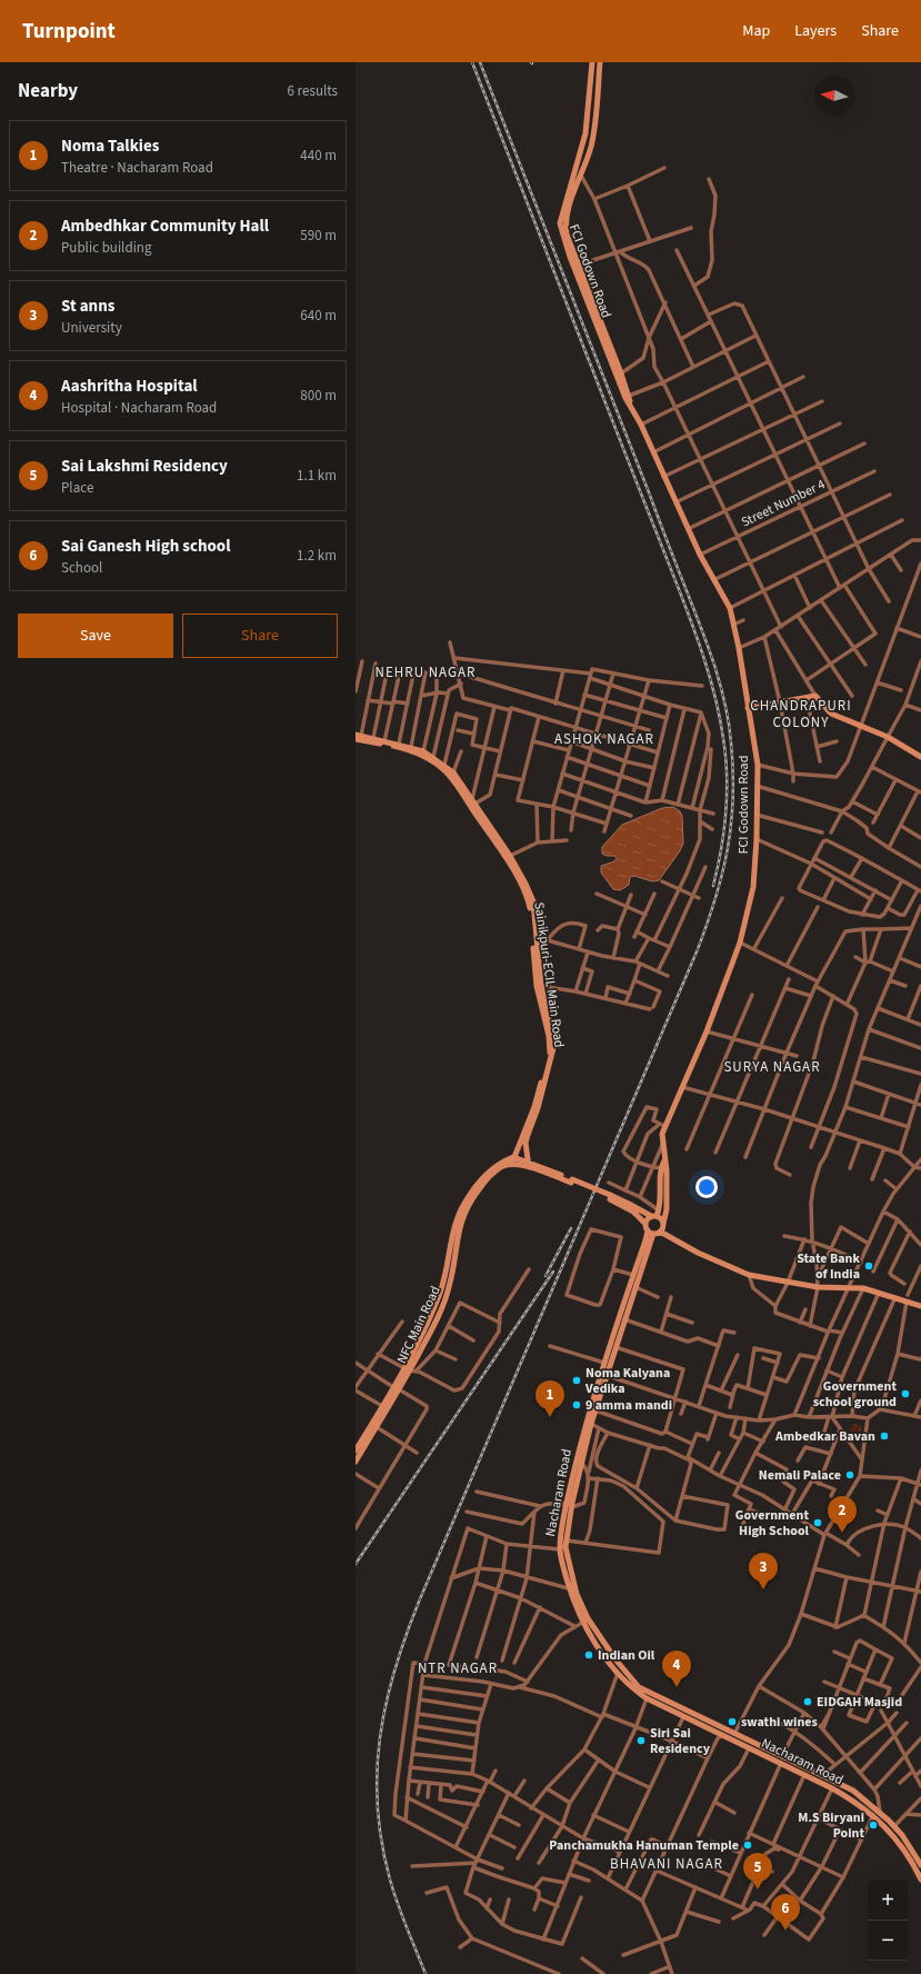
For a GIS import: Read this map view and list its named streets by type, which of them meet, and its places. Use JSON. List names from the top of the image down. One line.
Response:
{"streets":{"main road":["FCI Godown Road","Sainikpuri-ECIL Main Road","NFC Main Road","Nacharam Road"],"street":["Street Number 4"]},"crossings":[["FCI Godown Road","Street Number 4"],["FCI Godown Road","Nacharam Road"],["Sainikpuri-ECIL Main Road","NFC Main Road"]],"districts":["NEHRU NAGAR","CHANDRAPURI COLONY","ASHOK NAGAR","SURYA NAGAR","NTR NAGAR","BHAVANI NAGAR"],"places":["State Bank of India","Noma Kalyana Vedika","Government school ground","9 amma mandi","Ambedkar Bavan","Nemali Palace","Government High School","Indian Oil","EIDGAH Masjid","swathi wines","Siri Sai Residency","M.S Biryani Point","Panchamukha Hanuman Temple"],"north":"left","page":{"header":"Turnpoint","nav":["Map","Layers","Share"],"heading":["Nearby","6 results"],"list":[{"mark":"1","name":"Noma Talkies","note":"Theatre · Nacharam Road","value":"440 m"},{"mark":"2","name":"Ambedhkar Community Hall","note":"Public building","value":"590 m"},{"mark":"3","name":"St anns","note":"University","value":"640 m"},{"mark":"4","name":"Aashritha Hospital","note":"Hospital · Nacharam Road","value":"800 m"},{"mark":"5","name":"Sai Lakshmi Residency","note":"Place","value":"1.1 km"},{"mark":"6","name":"Sai Ganesh High school","note":"School","value":"1.2 km"}],"buttons":["Save","Share"],"pins":["1","2","3","4","5","6"],"map_buttons":["+","−"]}}
